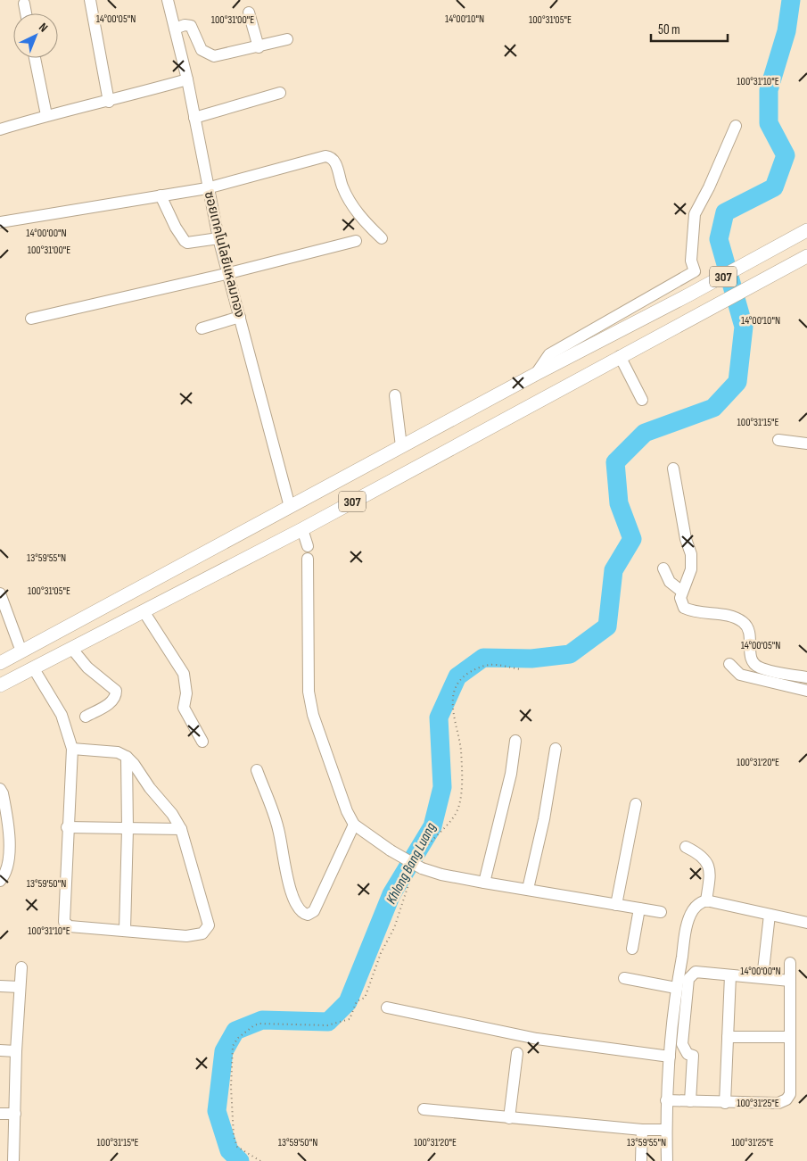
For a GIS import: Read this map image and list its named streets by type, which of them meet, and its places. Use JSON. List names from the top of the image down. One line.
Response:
{"streets":{"main road":["307"],"street":["ซอยเทคโนโลยีแหลมทอง"]},"crossings":[["ซอยเทคโนโลยีแหลมทอง","307"]],"water":["Khlong Bang Luang"],"scale_bar":"50 m","north":"top right","coordinates":["14°00'10\"N","14°00'05\"N","100°31'00\"E","100°31'05\"E","100°31'10\"E","14°00'00\"N","100°31'15\"E","13°59'55\"N","100°31'20\"E","13°59'50\"N","100°31'25\"E"]}
